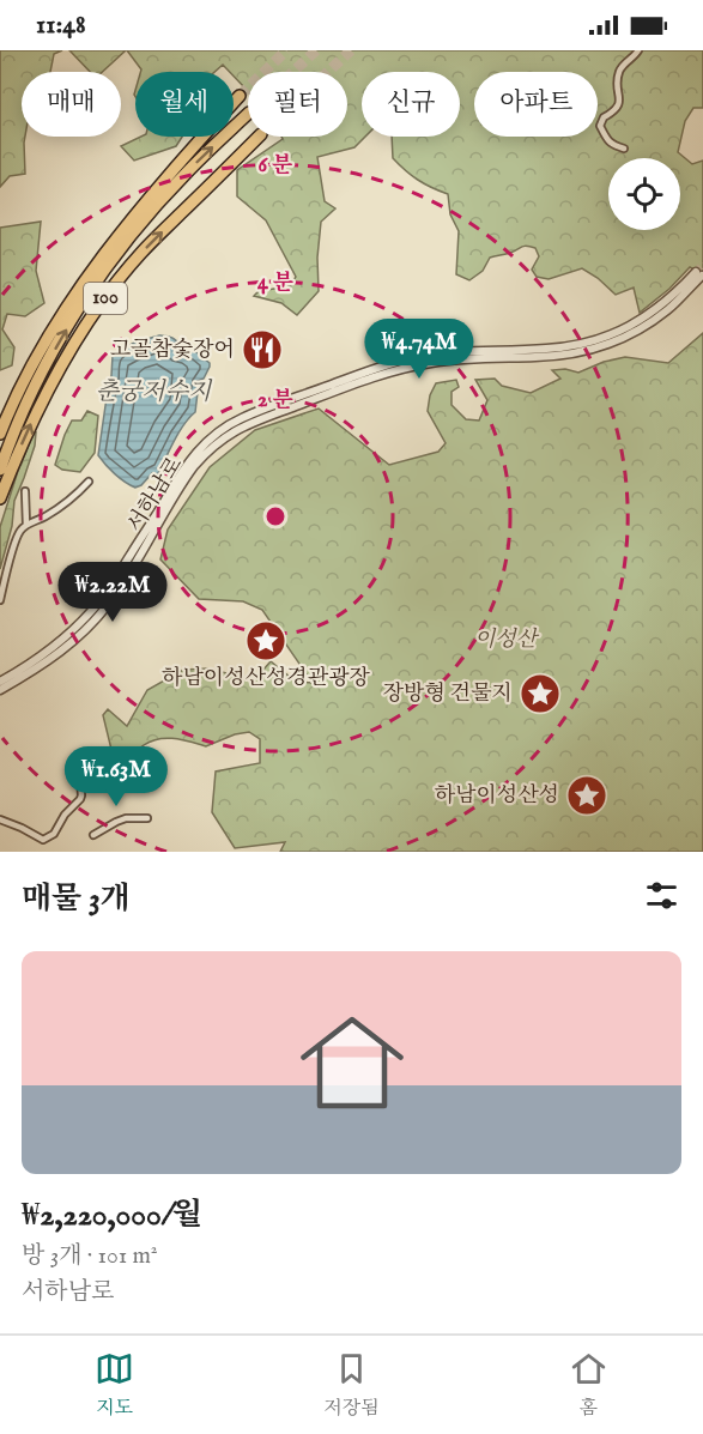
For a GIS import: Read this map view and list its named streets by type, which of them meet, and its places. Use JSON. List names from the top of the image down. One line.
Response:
{"streets":{"highway":["100"],"street":["서하남로"]},"water":["춘궁저수지"],"parks":["이성산"],"places":{"restaurant":["고골참숯장어"],"place":["하남이성산성경관광장","장방형 건물지","하남이성산성"]},"page":{"status":"11:48","chip":["매매","월세","필터","신규","아파트"],"price":["₩4.74M","₩2.22M","₩1.63M"],"heading":"매물 3개","list":[{"name":"₩2,220,000/월","note":"방 3개 · 101 m² · 서하남로"}],"tabs":["지도","저장됨","홈"]},"rings":["6 분","4 분","2 분"]}
